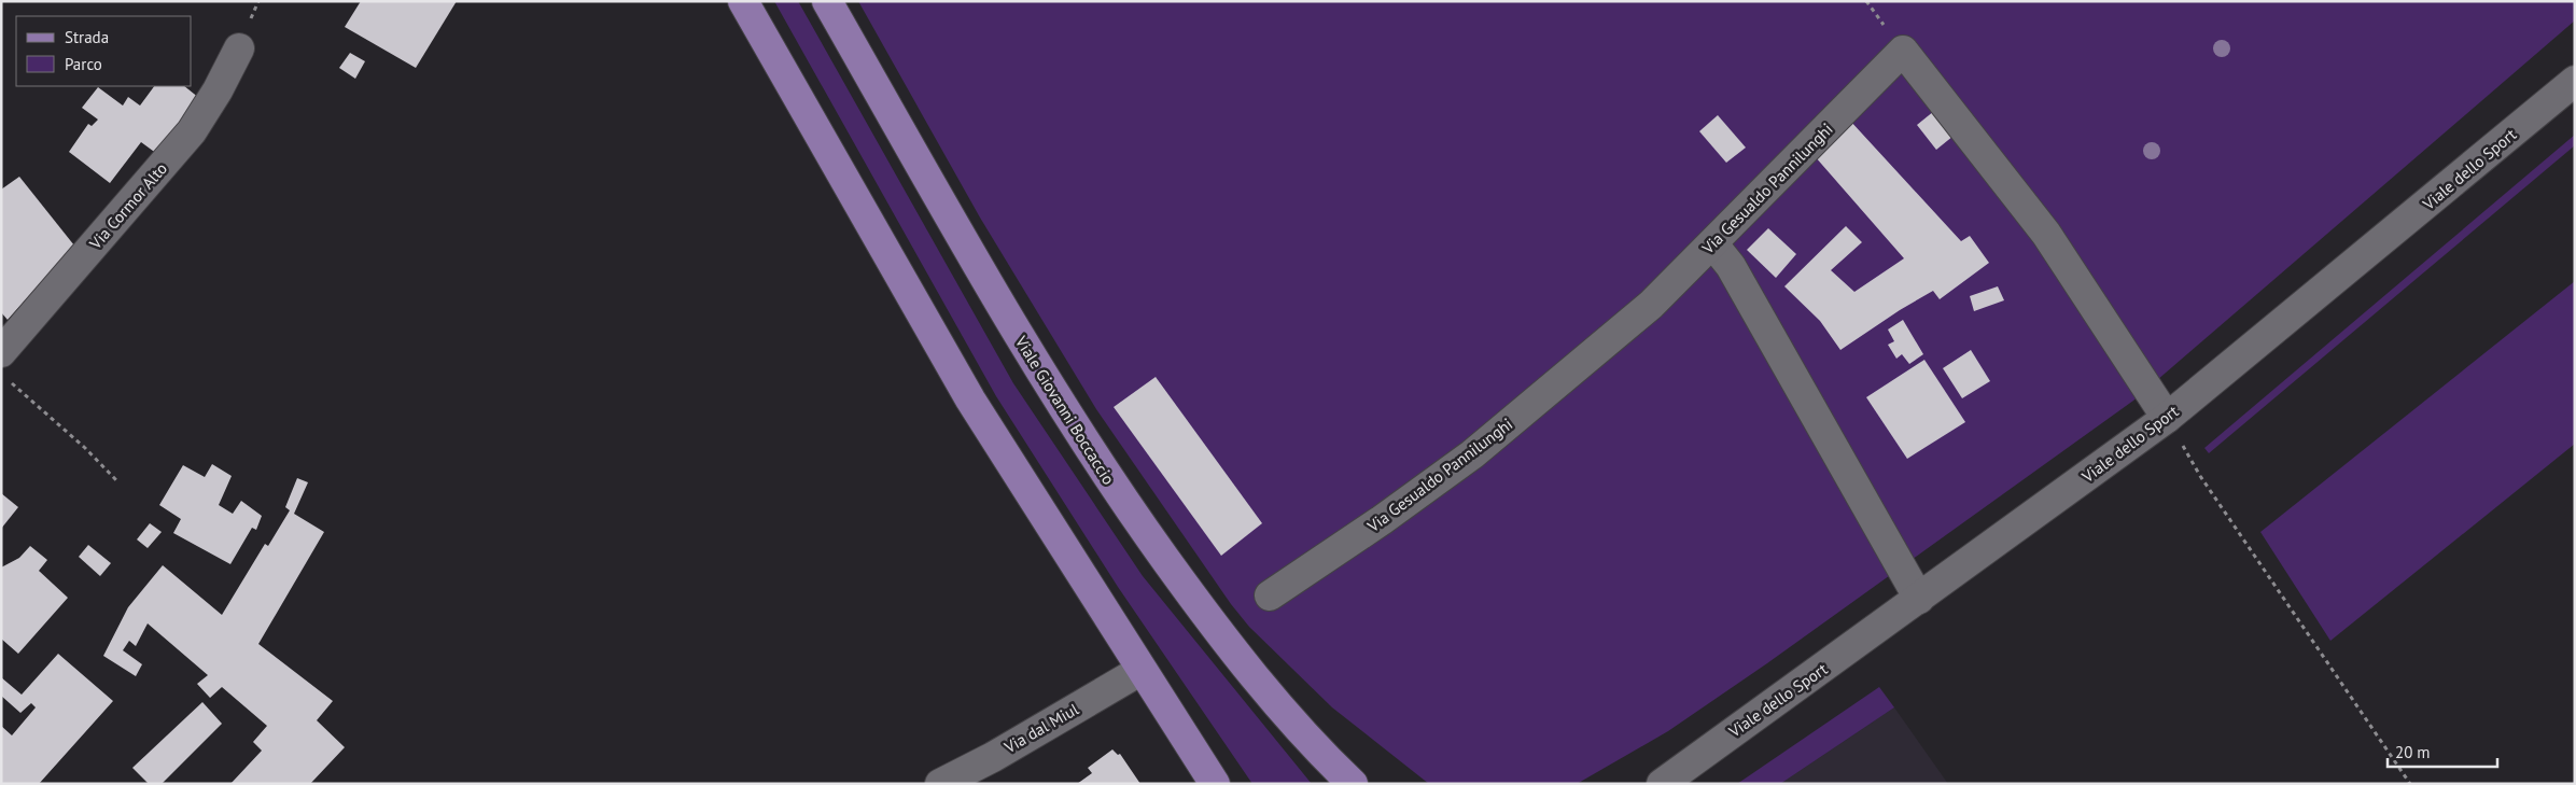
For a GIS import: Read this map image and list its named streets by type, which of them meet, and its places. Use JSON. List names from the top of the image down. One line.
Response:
{"streets":{"main road":["Viale Giovanni Boccaccio"],"street":["Viale dello Sport","Via Gesualdo Pannilunghi","Via Cormor Alto","Via dal Miul"]},"crossings":[["Viale dello Sport","Via Gesualdo Pannilunghi"]],"legend":["Strada","Parco"],"scale_bar":"20 m"}
